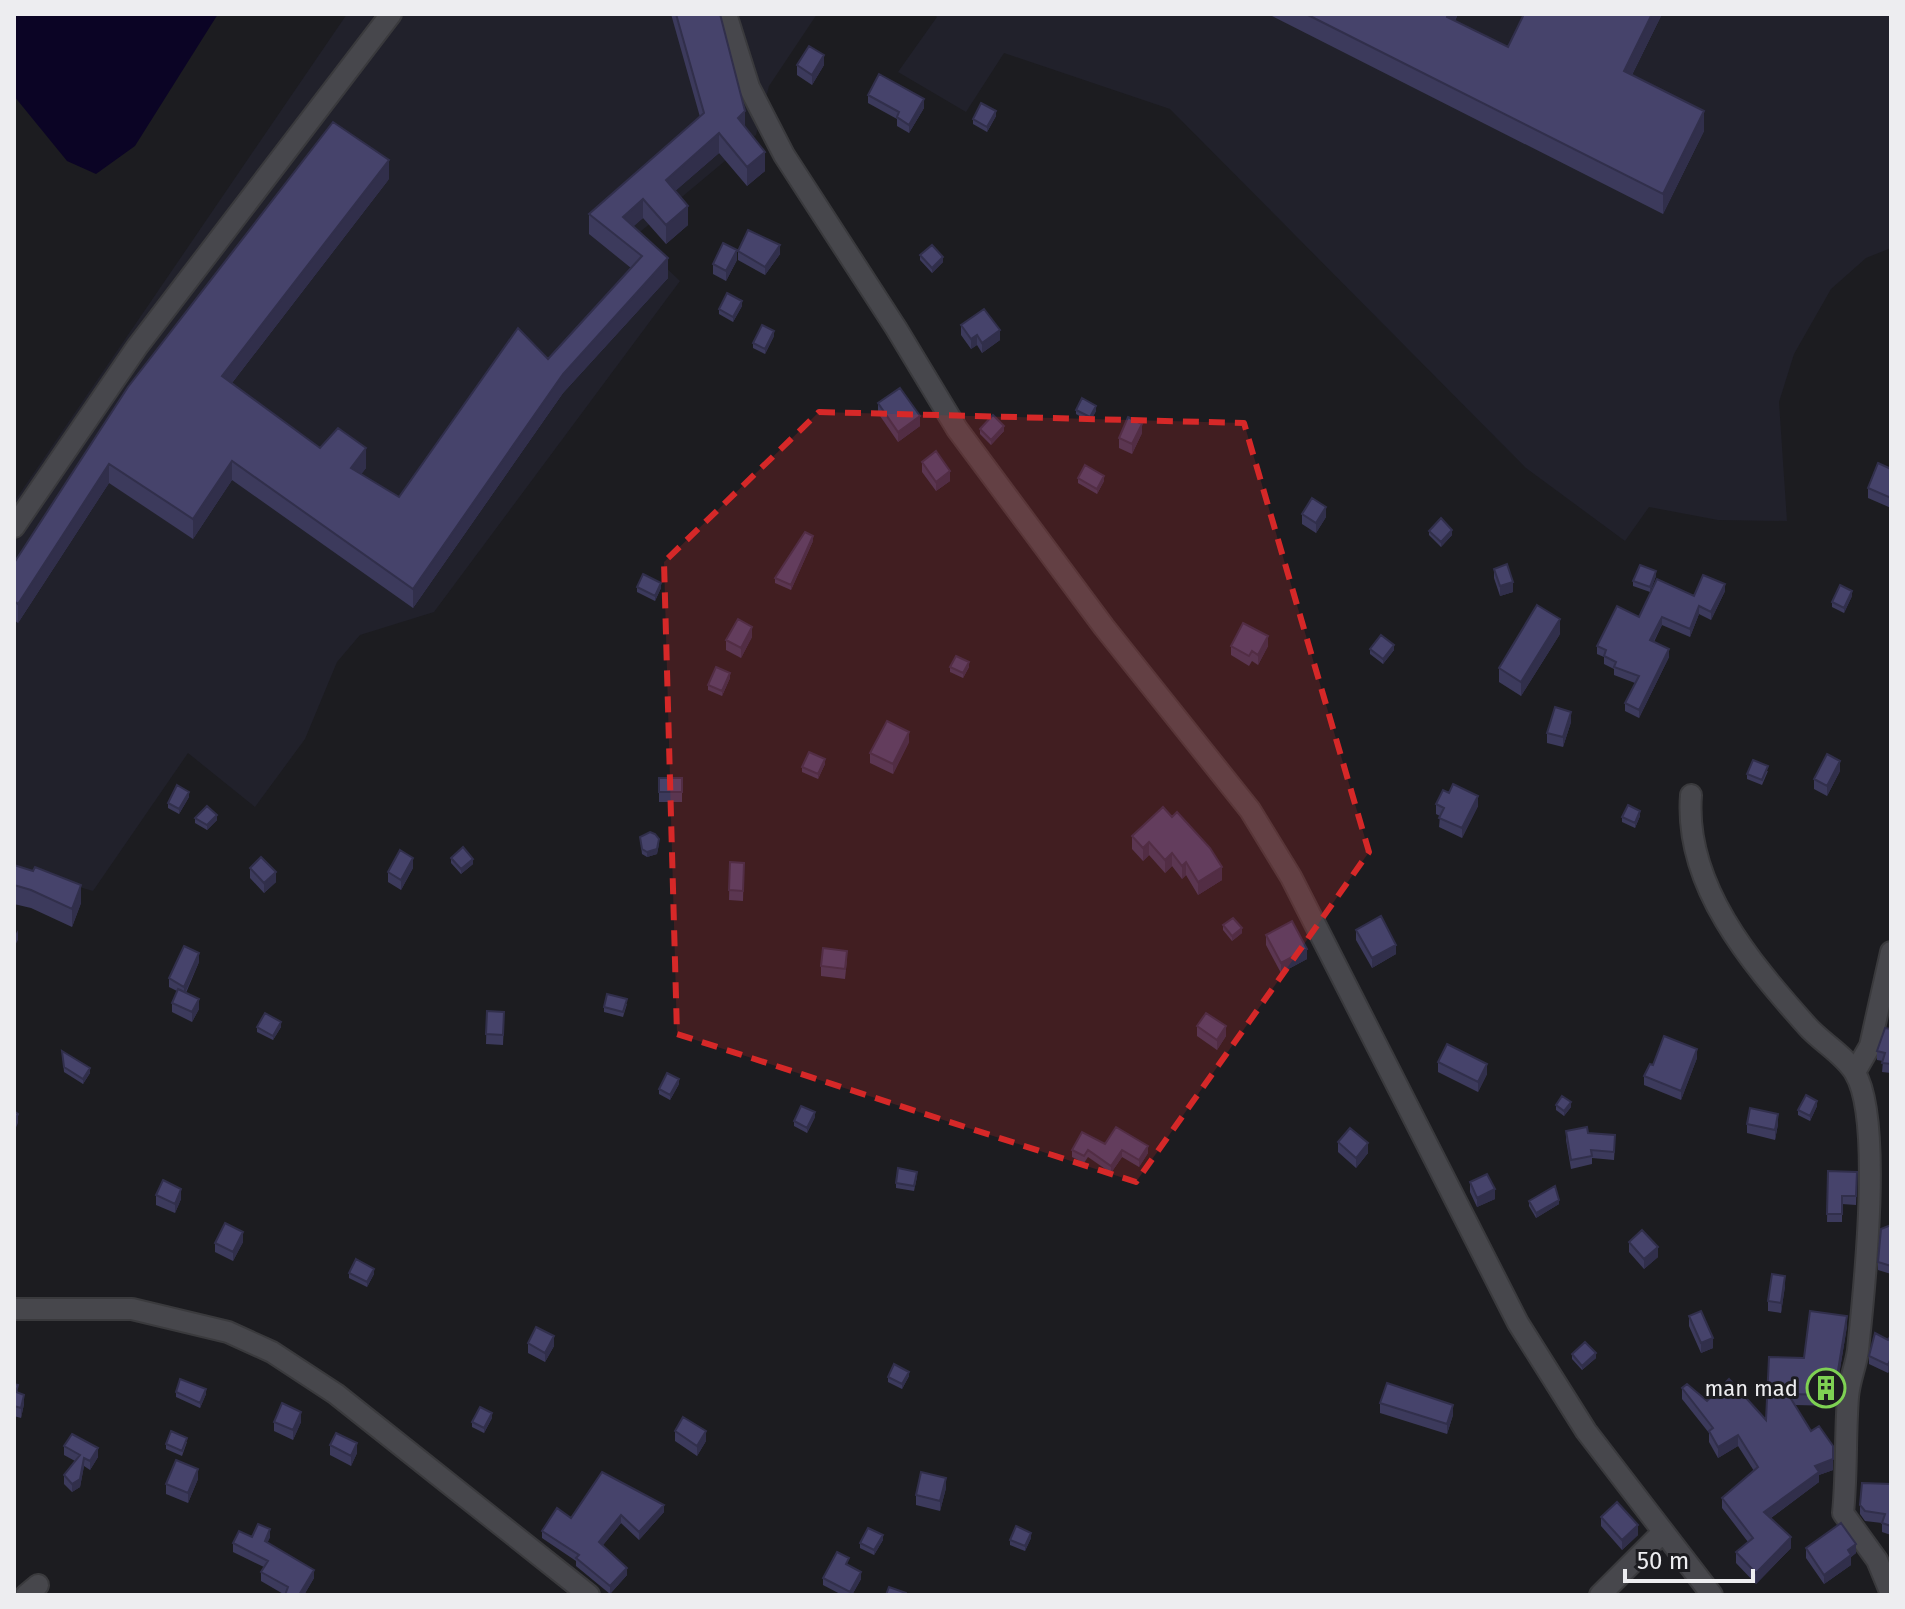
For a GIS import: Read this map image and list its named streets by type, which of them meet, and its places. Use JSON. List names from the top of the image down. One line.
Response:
{"places":{"building":["man mad"]},"scale_bar":"50 m"}
